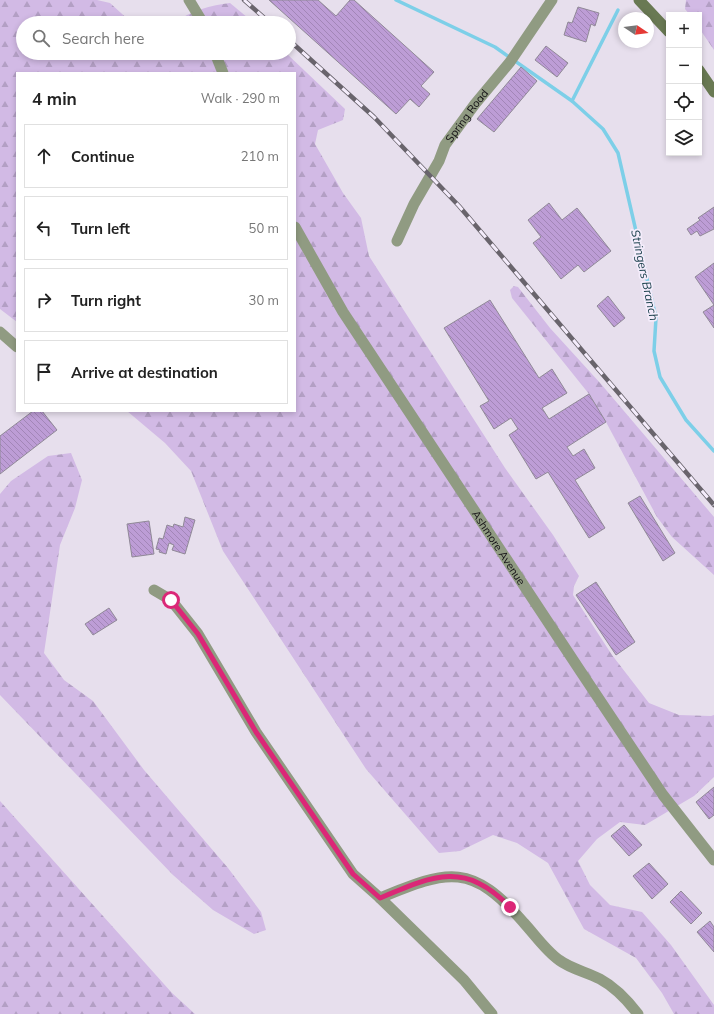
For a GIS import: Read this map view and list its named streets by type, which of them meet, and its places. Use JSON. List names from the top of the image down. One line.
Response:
{"streets":{"street":["Spring Road","Ashmore Avenue"]},"water":["Stringers Branch"],"north":"right","page":{"map_buttons":["+","−"],"search":"Search here","heading":["4 min","Walk · 290 m"],"list":[["Continue","210 m"],["Turn left","50 m"],["Turn right","30 m"],"Arrive at destination"]}}
